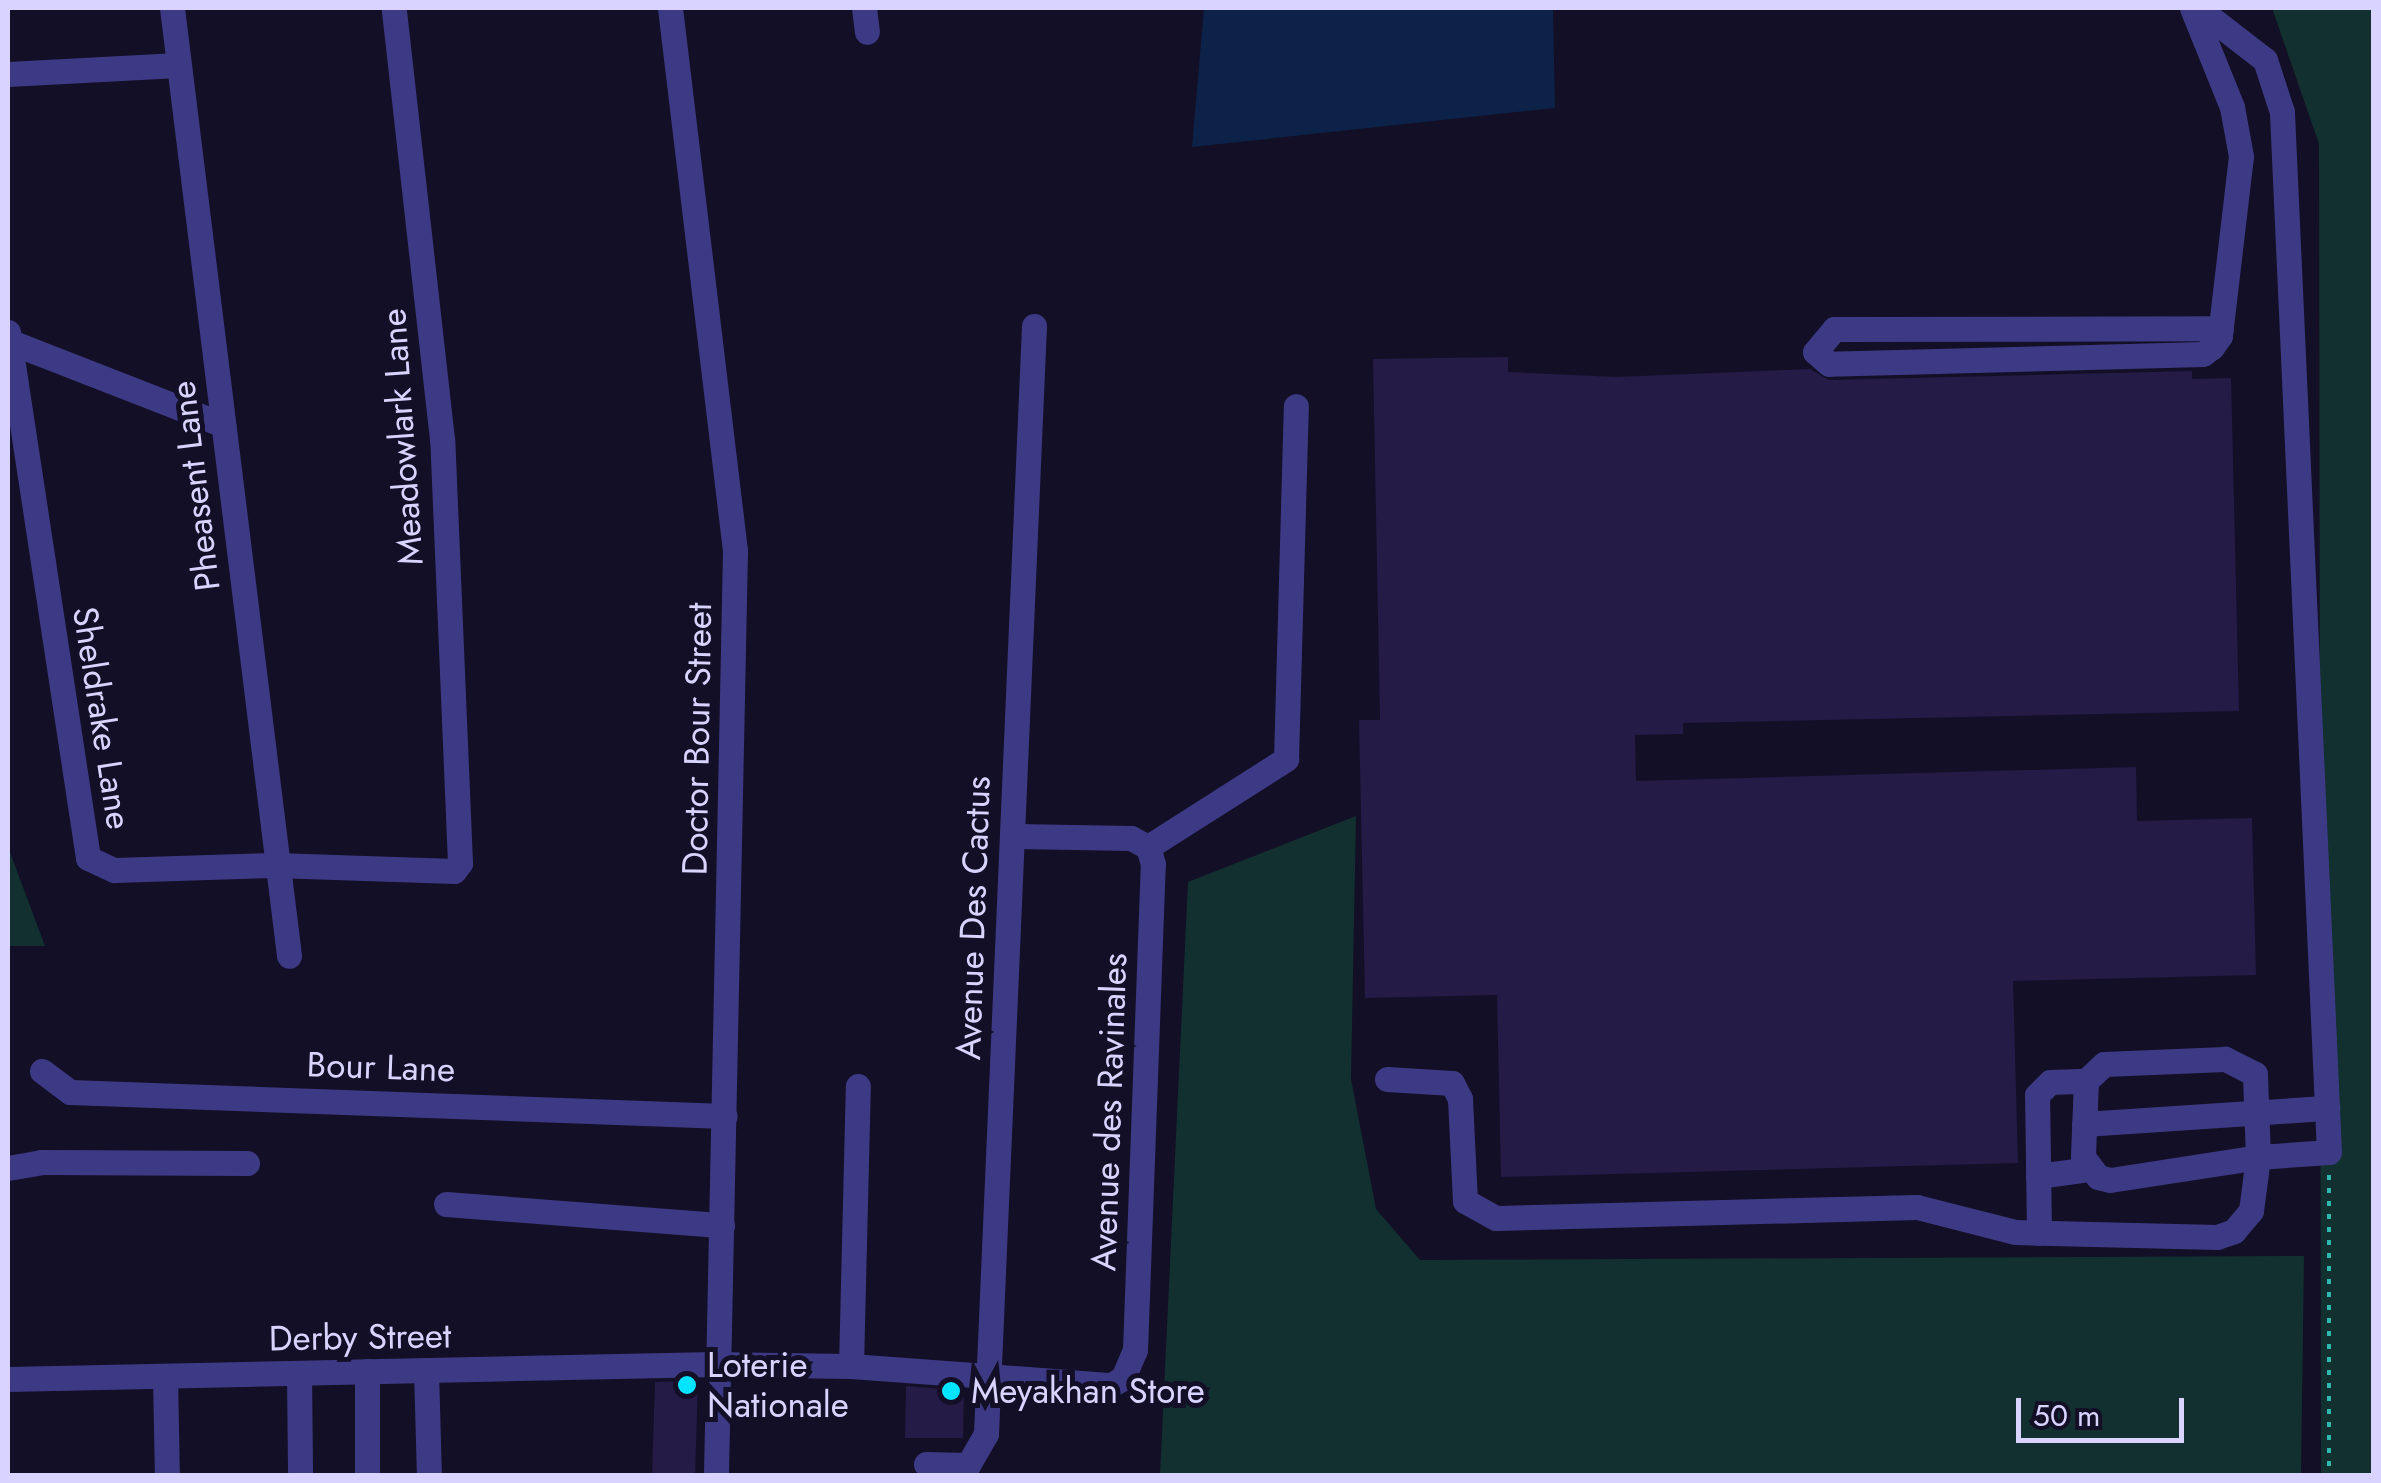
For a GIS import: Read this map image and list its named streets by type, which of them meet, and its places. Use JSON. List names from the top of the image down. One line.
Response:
{"streets":{"street":["Meadowlark Lane","Pheasent Lane","Sheldrake Lane","Doctor Bour Street","Avenue Des Cactus","Bour Lane","Avenue des Ravinales","Derby Street"]},"crossings":[["Meadowlark Lane","Sheldrake Lane"],["Pheasent Lane","Sheldrake Lane"],["Doctor Bour Street","Bour Lane"],["Doctor Bour Street","Derby Street"],["Avenue Des Cactus","Derby Street"],["Avenue des Ravinales","Derby Street"]],"places":["Loterie Nationale","Meyakhan Store"],"scale_bar":"50 m"}
